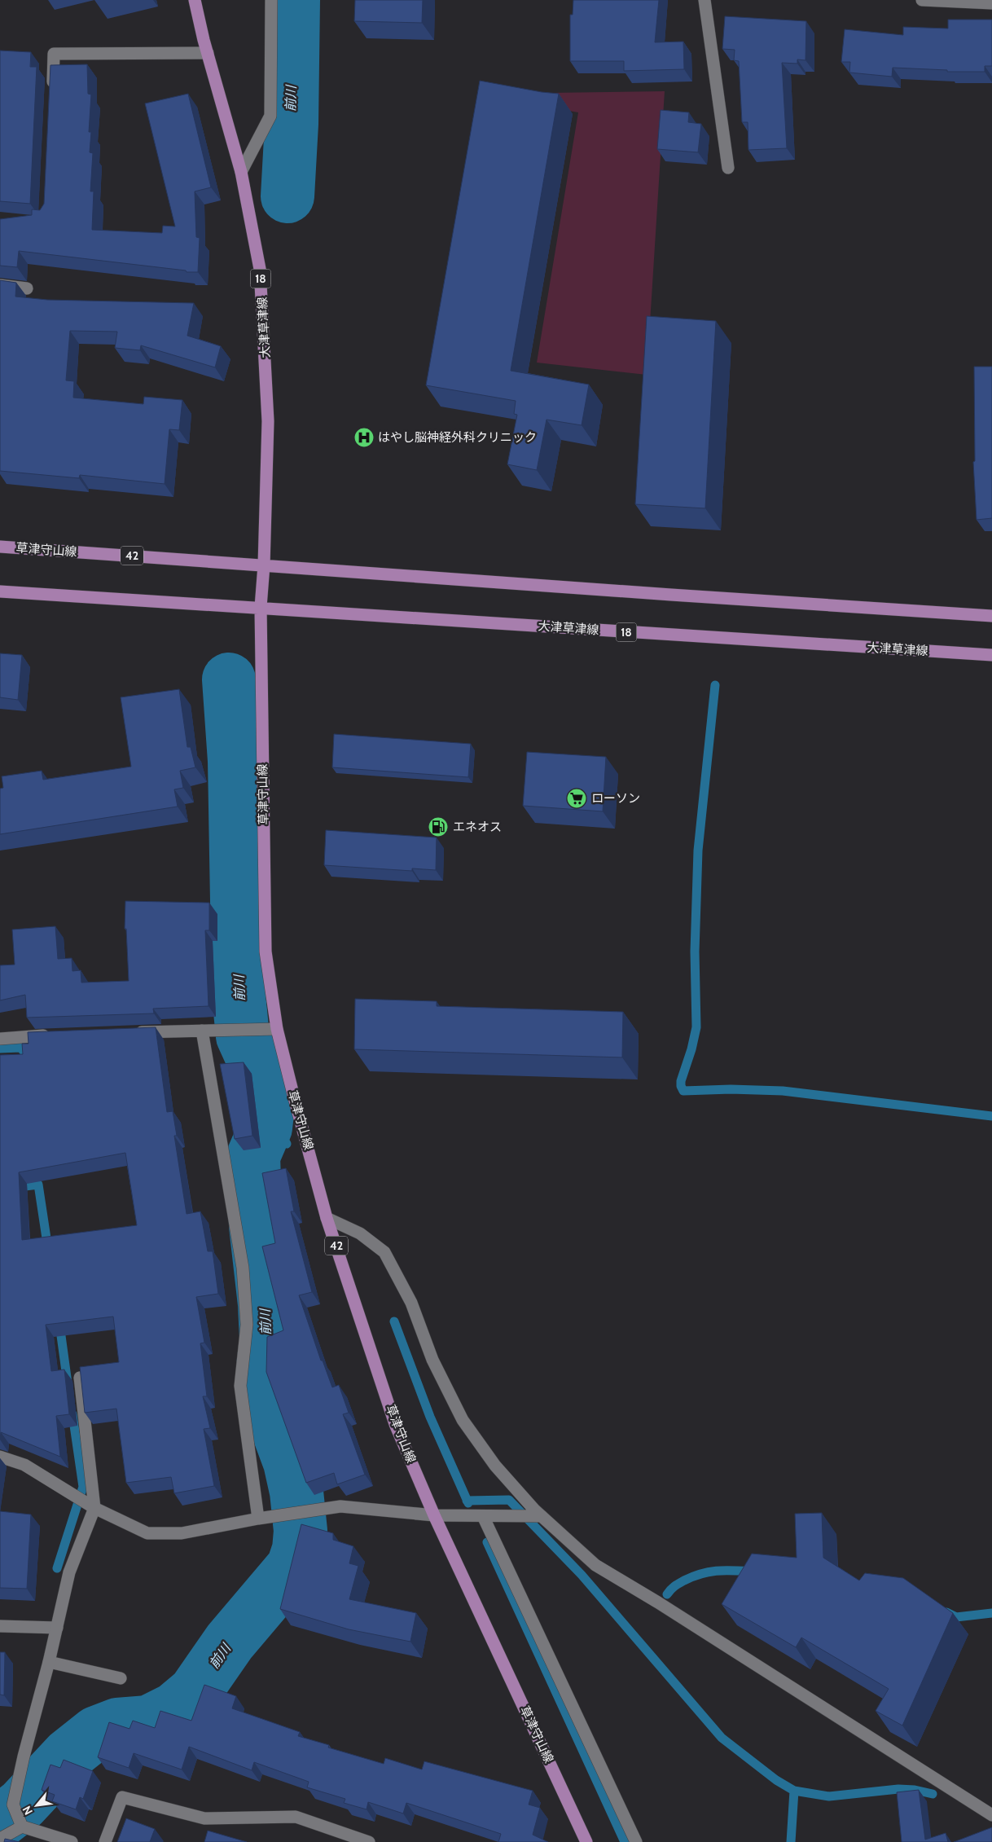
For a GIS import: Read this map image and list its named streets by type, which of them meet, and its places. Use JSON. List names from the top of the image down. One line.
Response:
{"streets":{"main road":["18","大津草津線","草津守山線","42"]},"crossings":[["大津草津線","草津守山線"]],"water":["前川"],"places":{"hospital":["はやし脳神経外科クリニック"],"supermarket":["ローソン"],"fuel station":["エネオス"]},"north":"bottom left"}
